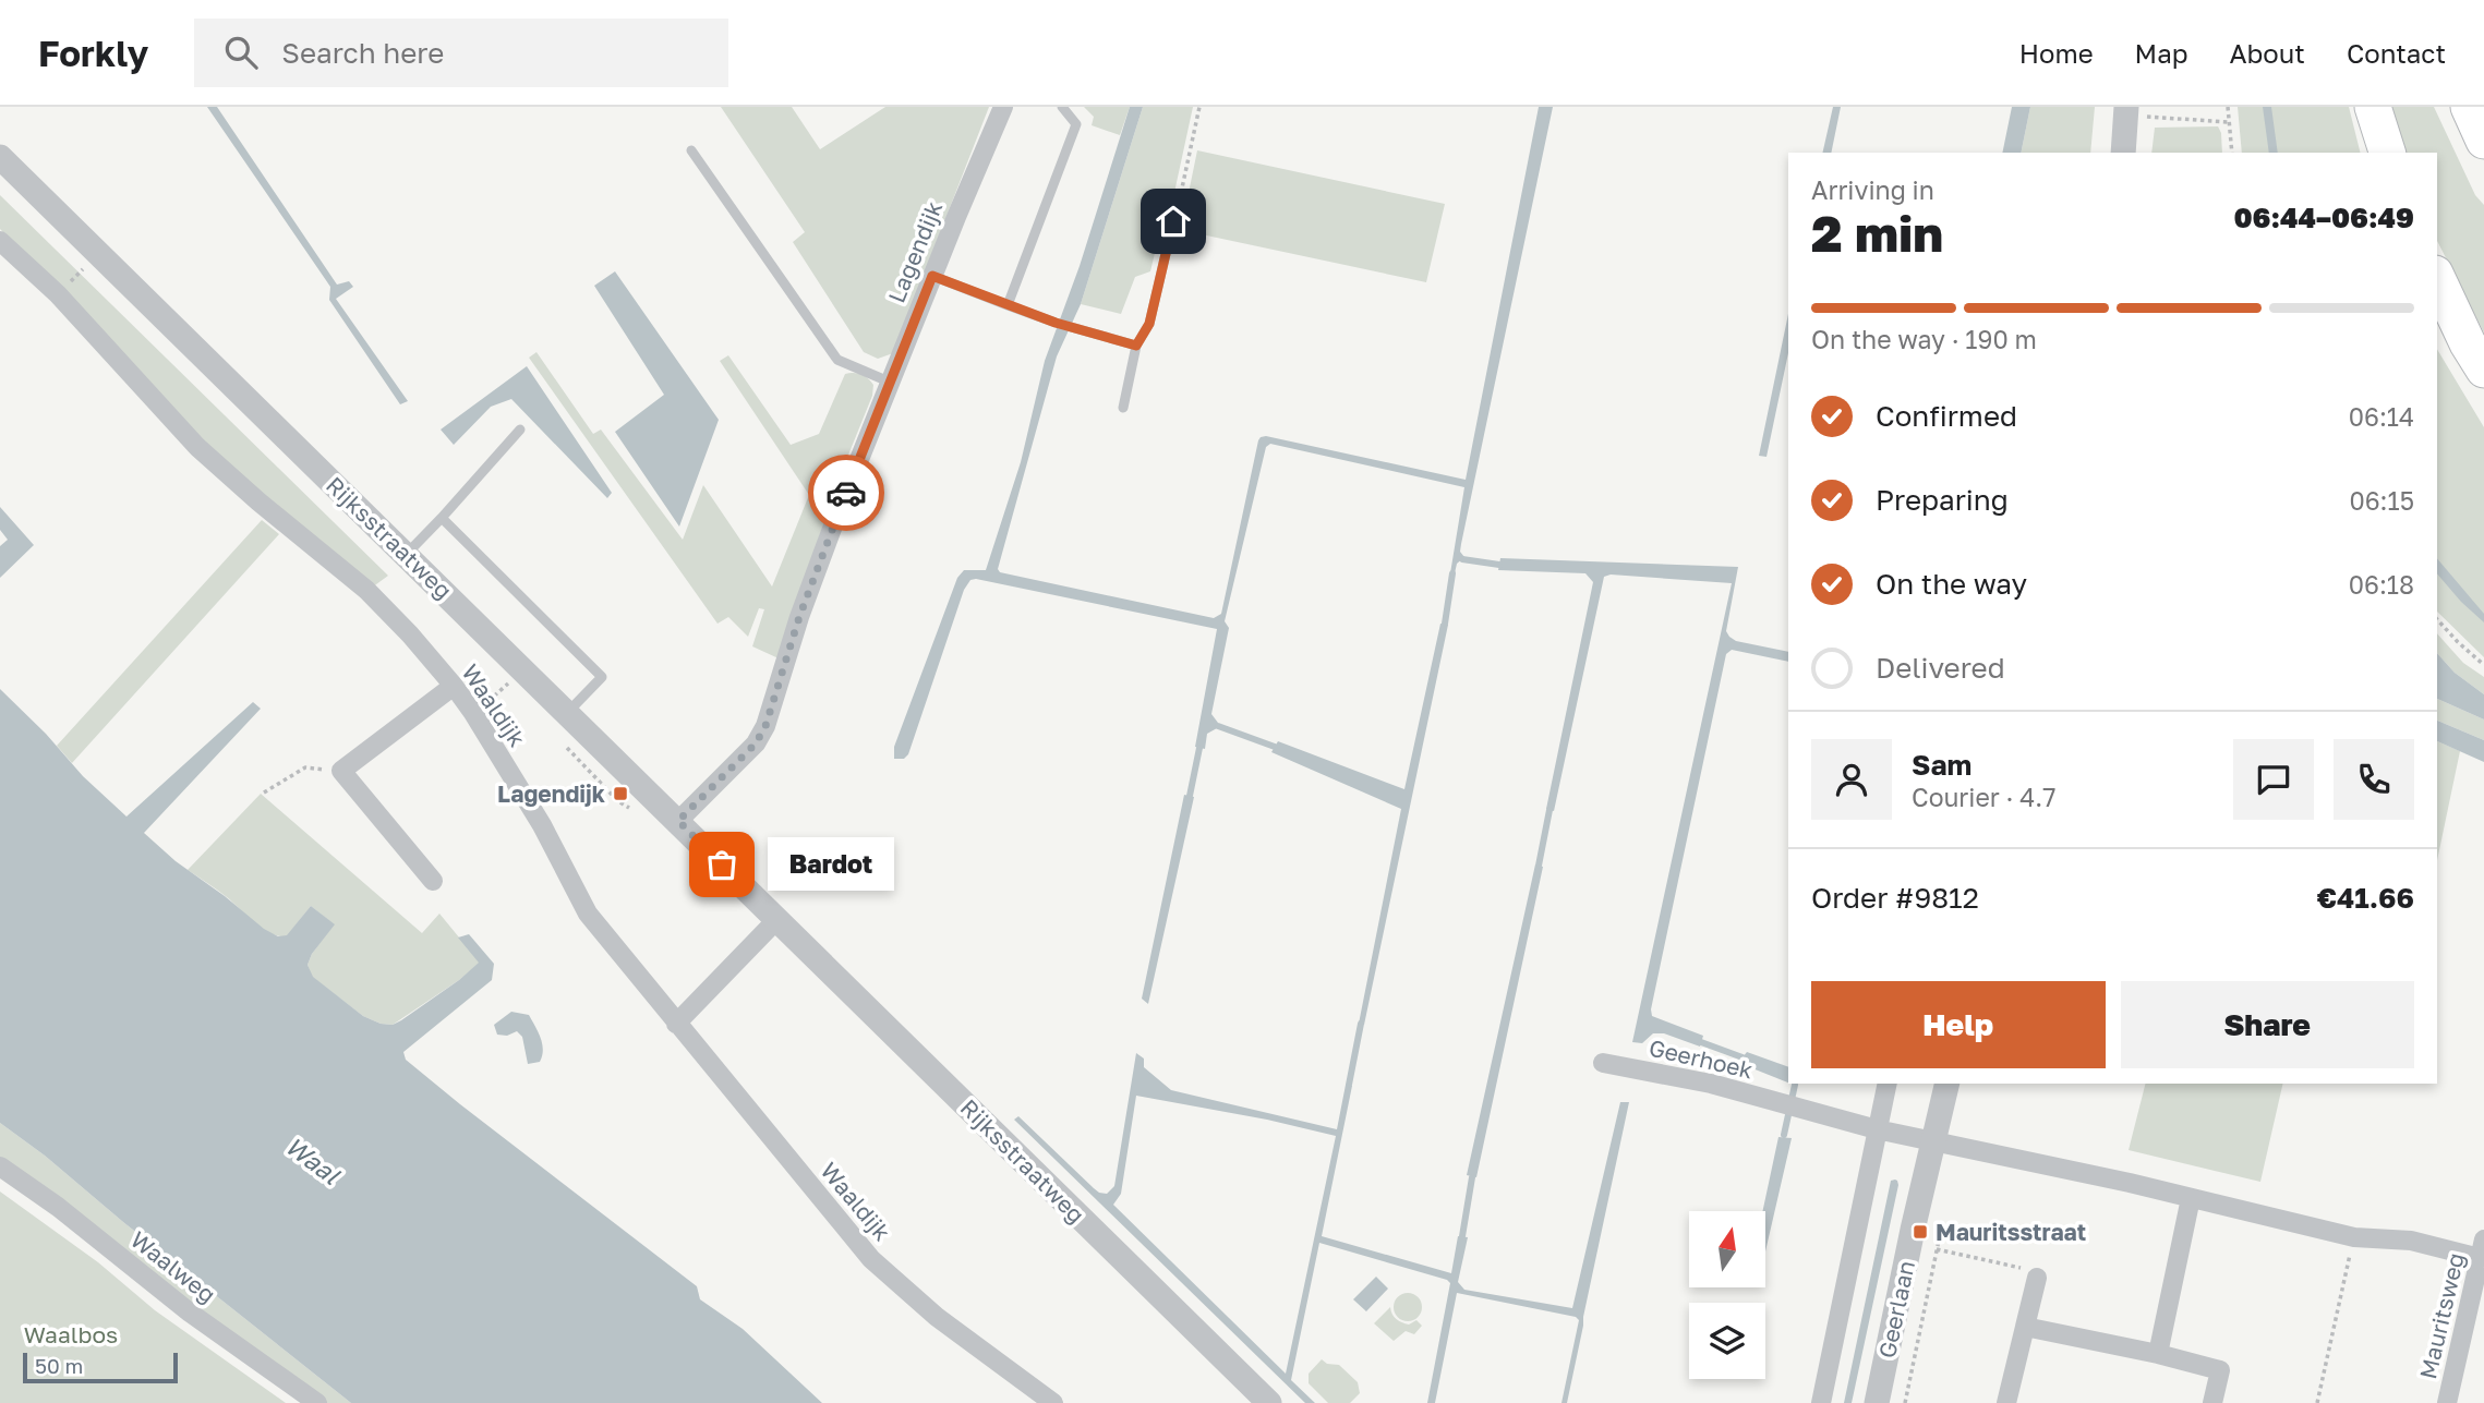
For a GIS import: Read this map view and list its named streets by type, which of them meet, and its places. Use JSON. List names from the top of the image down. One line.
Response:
{"streets":{"street":["Lagendijk","Rijksstraatweg","Waaldijk","Geerhoek","Waalweg","Geerlaan","Mauritsweg"]},"crossings":[["Lagendijk","Rijksstraatweg"],["Geerhoek","Geerlaan"]],"water":["Waal"],"parks":["Waalbos"],"places":{"transit":["Lagendijk","Mauritsstraat"],"other":["Bardot"]},"scale_bar":"50 m","north":"top","page":{"header":"Forkly","search":"Search here","nav":["Home","Map","About","Contact"],"heading":["2 min","Arriving in","06:44–06:49"],"panel":["Sam","Courier · 4.7","Order #9812","€41.66"],"bar":"On the way · 190 m","list":[["Confirmed","06:14"],["Preparing","06:15"],["On the way","06:18"],"Delivered"],"bubble":"Bardot","buttons":["Help","Share"],"scale":"50 m"}}
